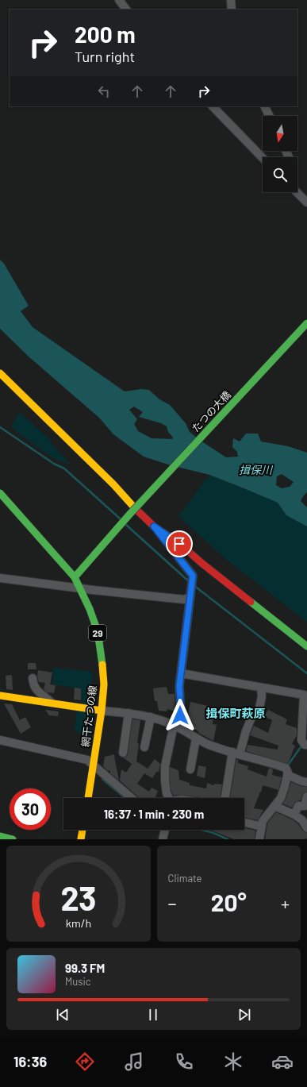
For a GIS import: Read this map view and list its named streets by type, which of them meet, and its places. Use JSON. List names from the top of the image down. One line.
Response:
{"streets":{"street":["たつの大橋","29","網干たつの線"]},"crossings":[["たつの大橋","網干たつの線"]],"districts":["揖保町萩原"],"water":["揖保川"],"north":"bottom","page":{"turn":["200 m","Turn right"],"limit":"30","trip":"16:37 · 1 min · 230 m","tile":"Climate","heat":["−","20°","+"],"song":["99.3 FM","Music"],"tabs":"16:36","gauge":["23","km/h"]}}
